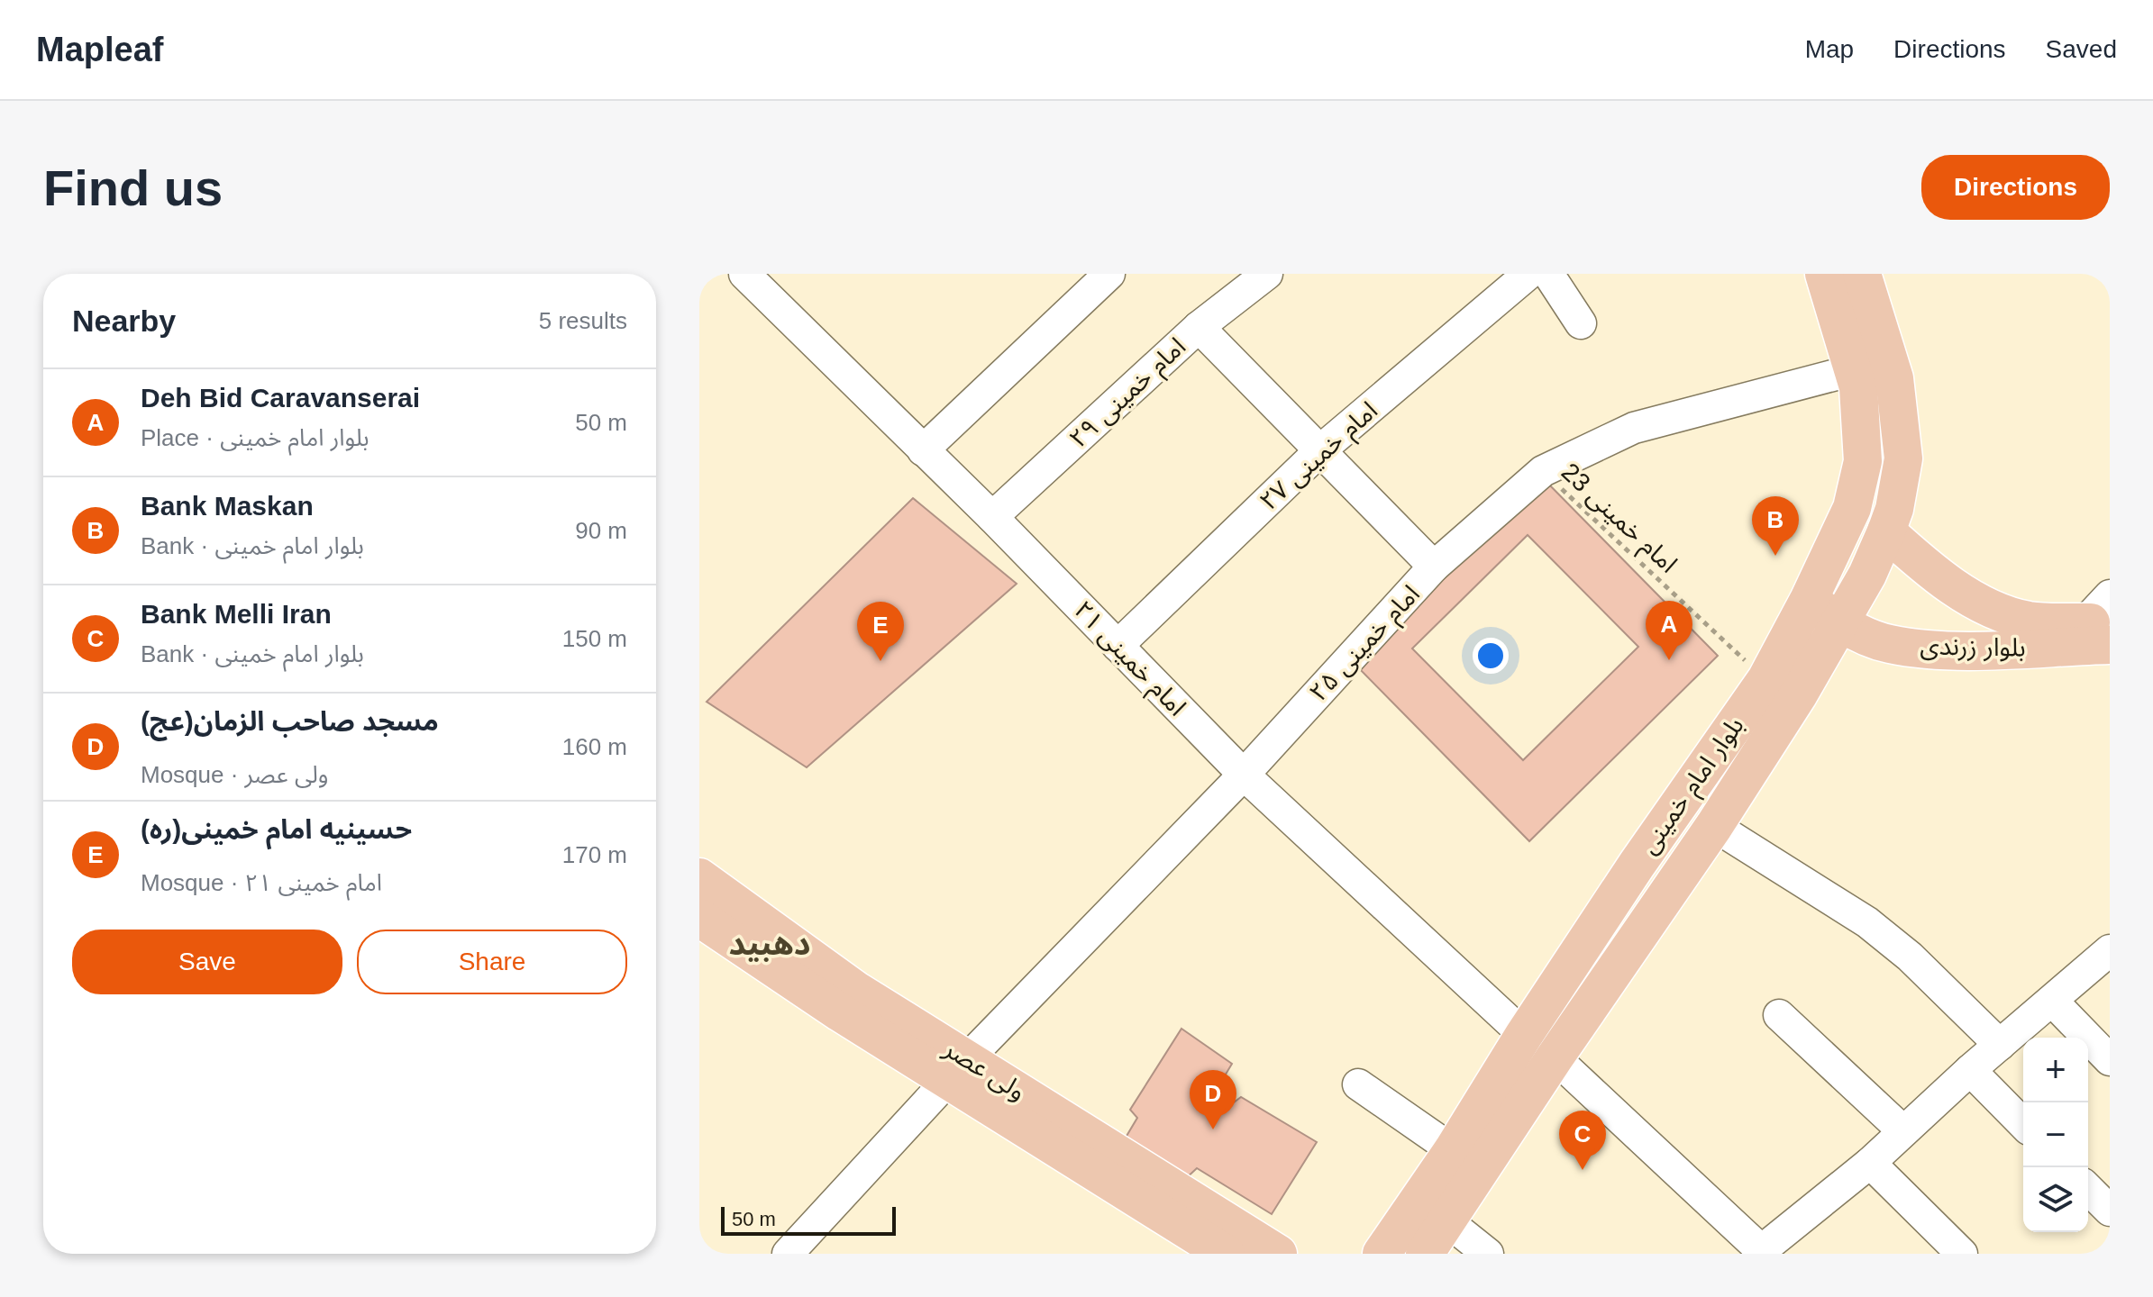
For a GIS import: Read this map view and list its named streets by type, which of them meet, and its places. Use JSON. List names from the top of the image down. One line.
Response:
{"streets":{"main road":["بلوار زرندی","بلوار امام خمینی","ولی عصر"],"street":["امام خمینی ۲۹","امام خمینی ۲۷","امام خمینی ۲۵","امام خمینی ۲۱"],"path":["امام خمینی 23"]},"crossings":[["امام خمینی ۲۹","امام خمینی ۲۱"],["امام خمینی ۲۷","امام خمینی ۲۱"],["امام خمینی 23","امام خمینی ۲۵"],["امام خمینی 23","بلوار امام خمینی"],["امام خمینی ۲۵","امام خمینی ۲۱"],["امام خمینی ۲۵","بلوار امام خمینی"],["امام خمینی ۲۵","ولی عصر"],["بلوار زرندی","بلوار امام خمینی"],["امام خمینی ۲۱","بلوار امام خمینی"]],"districts":["دهبید"],"scale_bar":"50 m","page":{"header":"Mapleaf","nav":["Map","Directions","Saved"],"buttons":["Directions",["Save","Share"]],"title":"Find us","heading":["Nearby","5 results"],"list":[{"mark":"A","name":"Deh Bid Caravanserai","note":"Place · بلوار امام خمینی","value":"50 m"},{"mark":"B","name":"Bank Maskan","note":"Bank · بلوار امام خمینی","value":"90 m"},{"mark":"C","name":"Bank Melli Iran","note":"Bank · بلوار امام خمینی","value":"150 m"},{"mark":"D","name":"مسجد صاحب الزمان(عج)","note":"Mosque · ولی عصر","value":"160 m"},{"mark":"E","name":"حسینیه امام خمینی(ره)","note":"Mosque · امام خمینی ۲۱","value":"170 m"}],"pins":["B","A","E","D","C"],"map_buttons":["+","−"],"scale":"50 m"}}
